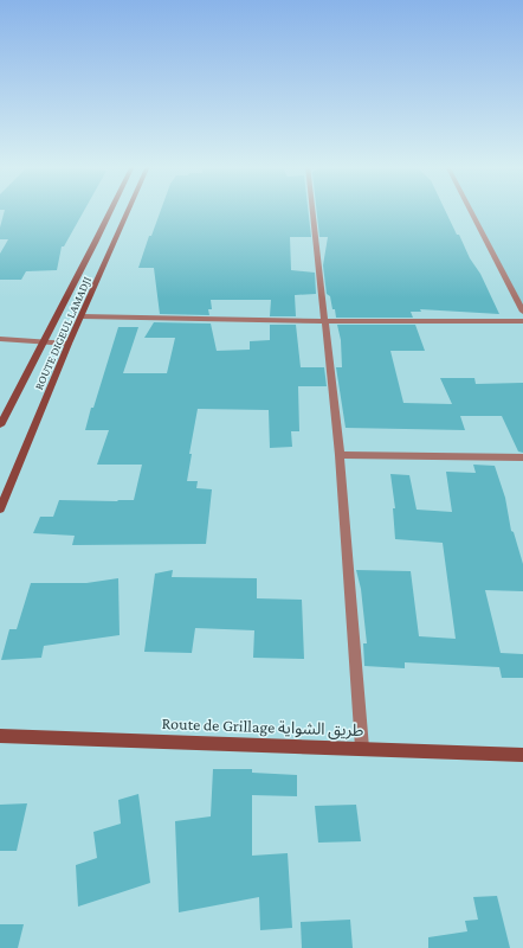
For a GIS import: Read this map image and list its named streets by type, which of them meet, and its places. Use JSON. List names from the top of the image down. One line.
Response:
{"streets":{"main road":["ROUTE DIGEUL LAMADJI","Route de Grillage طريق الشواية"]}}
